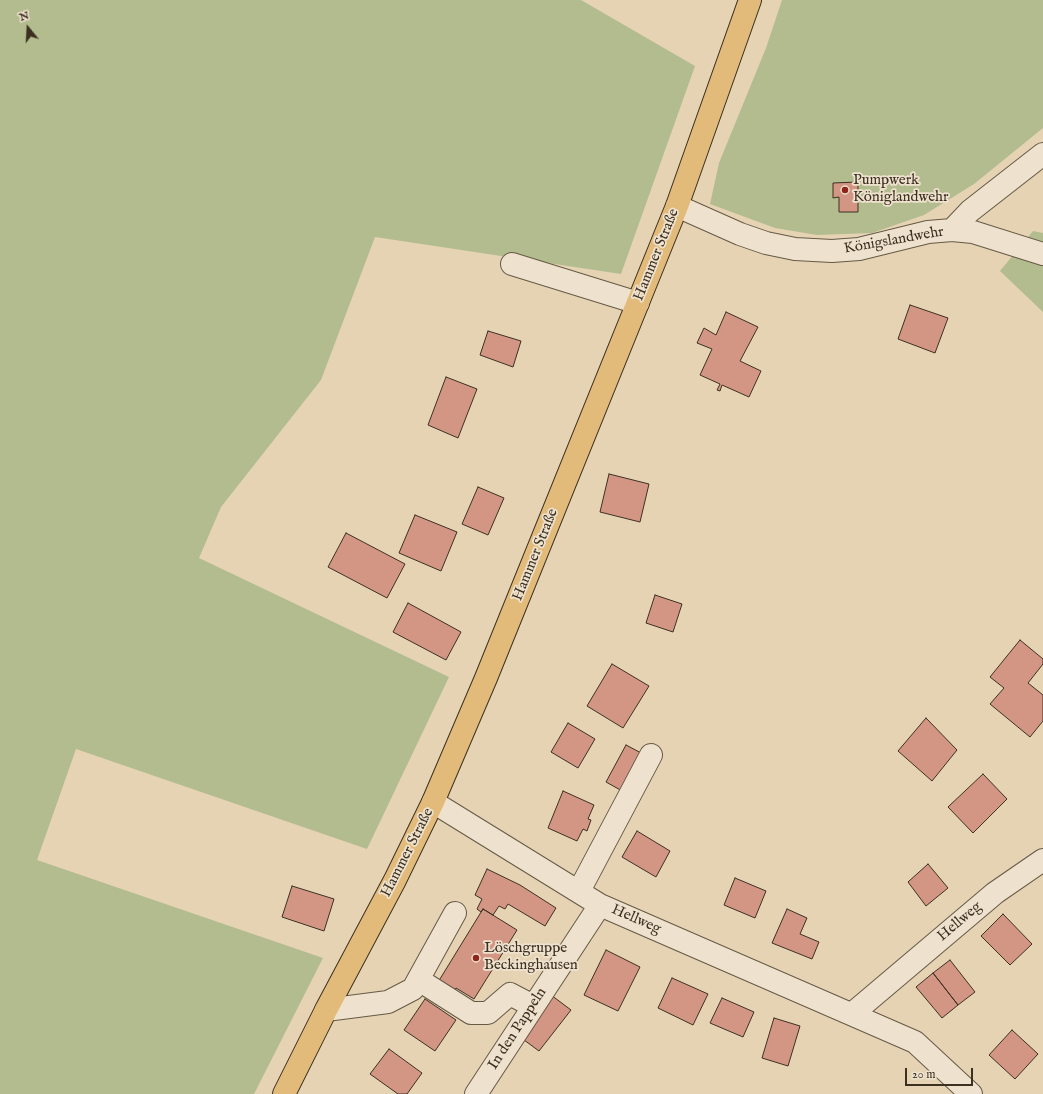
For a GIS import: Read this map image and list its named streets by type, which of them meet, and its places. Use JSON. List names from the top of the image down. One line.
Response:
{"streets":{"main road":["Hammer Straße"],"street":["Königslandwehr","Hellweg","In den Pappeln"]},"crossings":[["Königslandwehr","Hammer Straße"],["Hammer Straße","Hellweg"],["Hellweg","In den Pappeln"]],"places":["Pumpwerk Königlandwehr","Löschgruppe Beckinghausen"],"scale_bar":"20 m","north":"top"}
